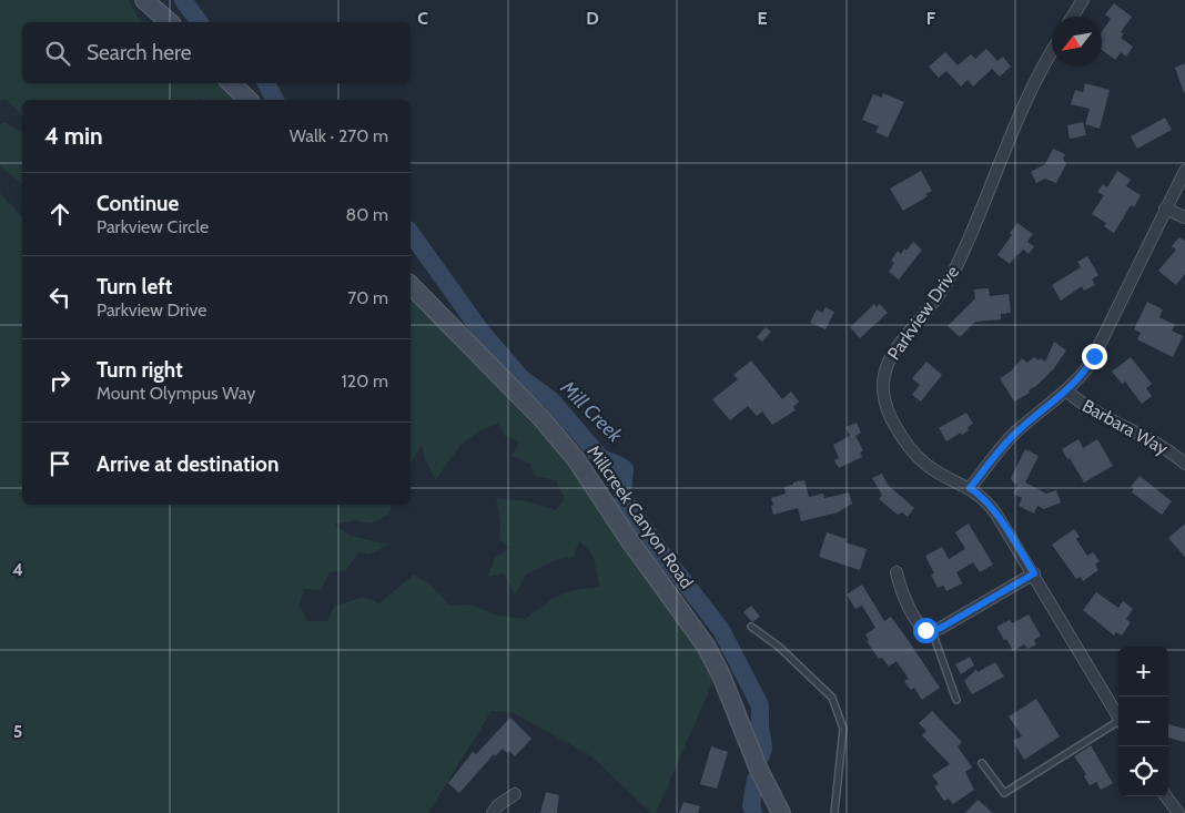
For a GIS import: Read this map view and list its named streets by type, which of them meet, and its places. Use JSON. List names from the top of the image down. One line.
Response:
{"streets":{"street":["Parkview Drive","Barbara Way","Millcreek Canyon Road"]},"water":["Mill Creek"],"north":"bottom left","page":{"search":"Search here","heading":["4 min","Walk · 270 m"],"list":[["Continue","Parkview Circle","80 m"],["Turn left","Parkview Drive","70 m"],["Turn right","Mount Olympus Way","120 m"],"Arrive at destination"],"map_buttons":["+","−"]},"grid":{"columns":["C","D","E","F"],"rows":["4","5"]}}
